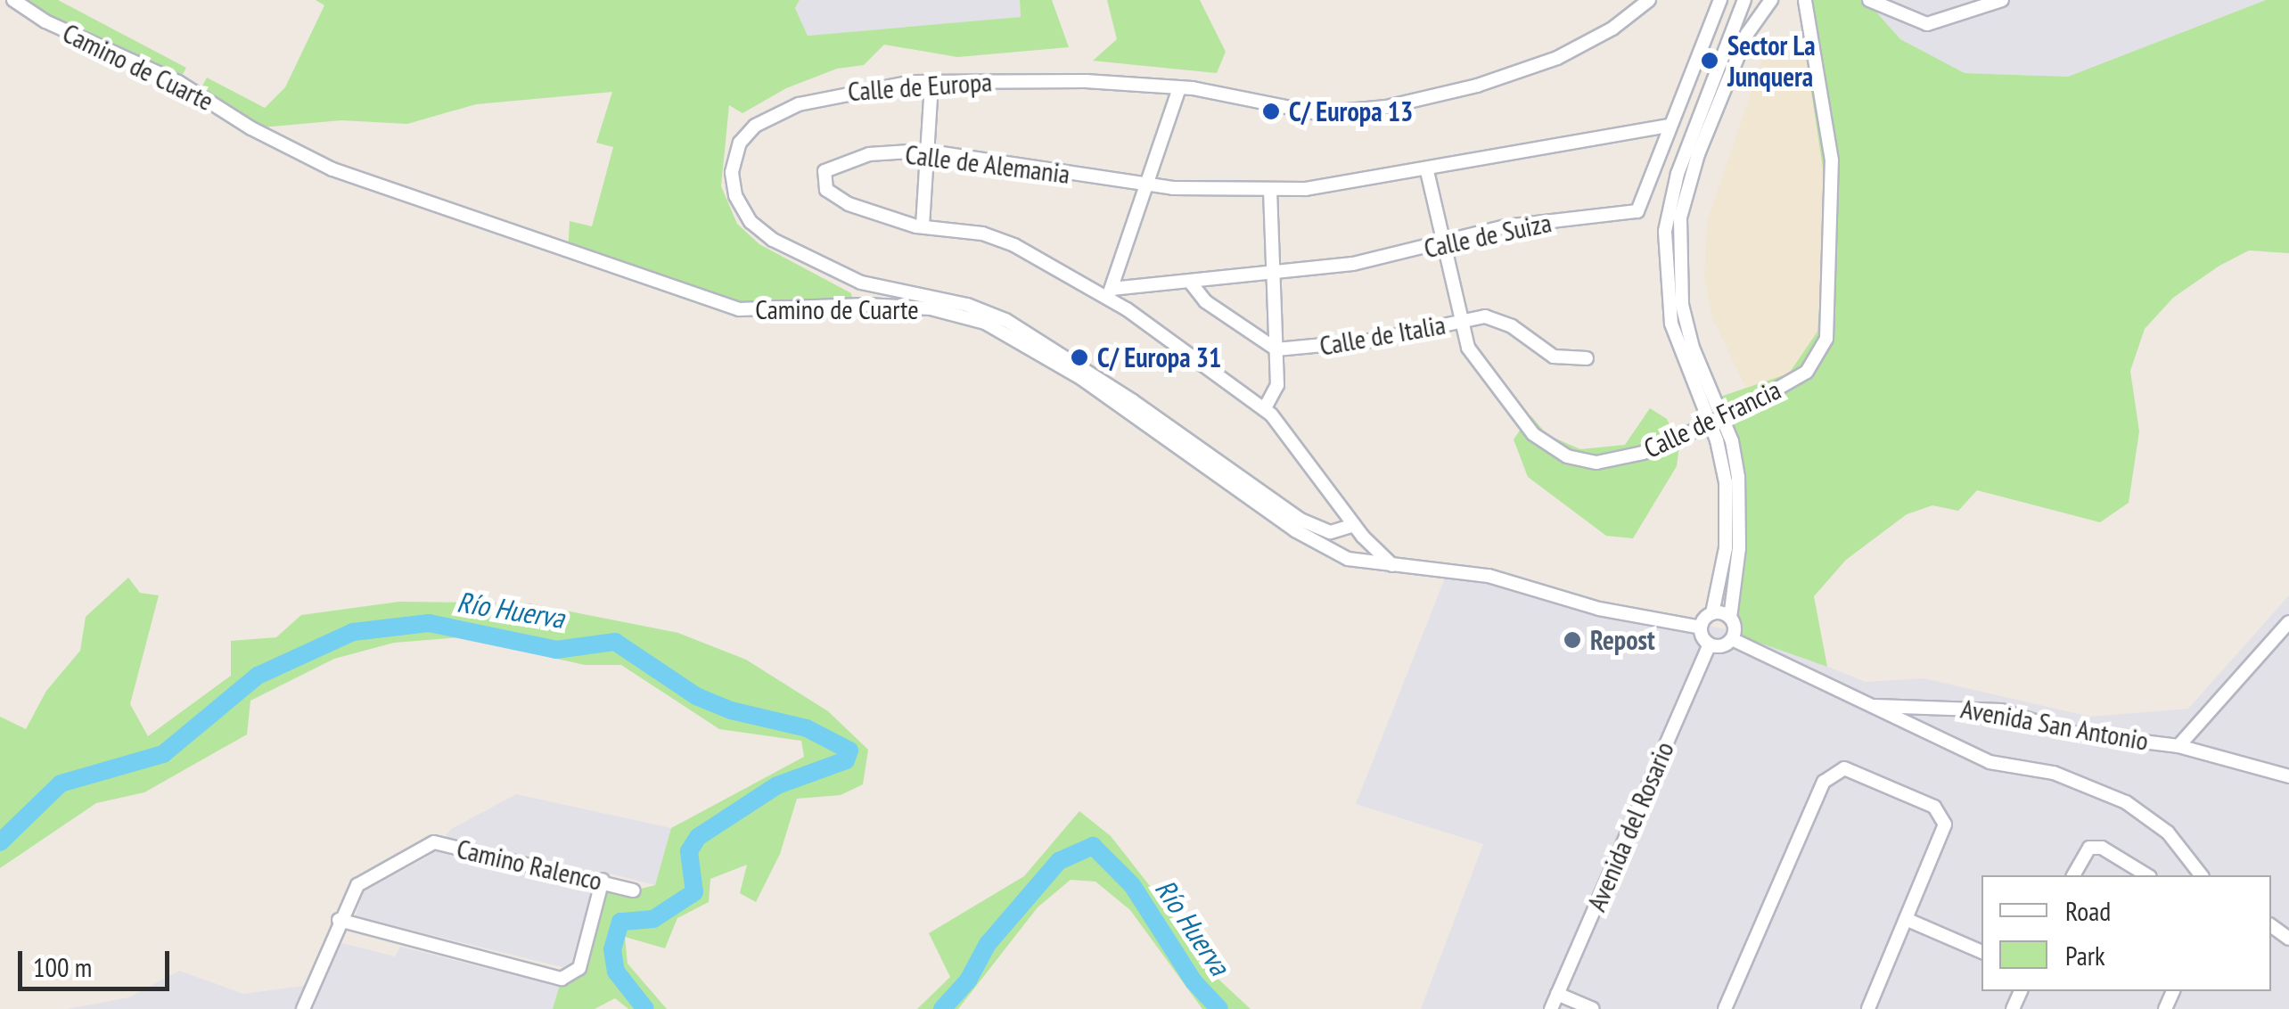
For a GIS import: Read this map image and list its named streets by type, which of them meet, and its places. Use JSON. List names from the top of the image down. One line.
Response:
{"streets":{"street":["Camino de Cuarte","Calle de Europa","Calle de Alemania","Calle de Suiza","Calle de Italia","Calle de Francia","Avenida San Antonio","Avenida del Rosario","Camino Ralenco"]},"crossings":[["Camino de Cuarte","Calle de Alemania"],["Camino de Cuarte","Avenida del Rosario"],["Calle de Europa","Calle de Alemania"],["Calle de Alemania","Calle de Suiza"],["Calle de Alemania","Calle de Francia"],["Calle de Suiza","Calle de Francia"],["Calle de Italia","Calle de Francia"]],"water":["Río Huerva"],"places":["Sector La Junquera","C/ Europa 13","C/ Europa 31","Repost"],"legend":["Road","Park"],"scale_bar":"100 m"}
